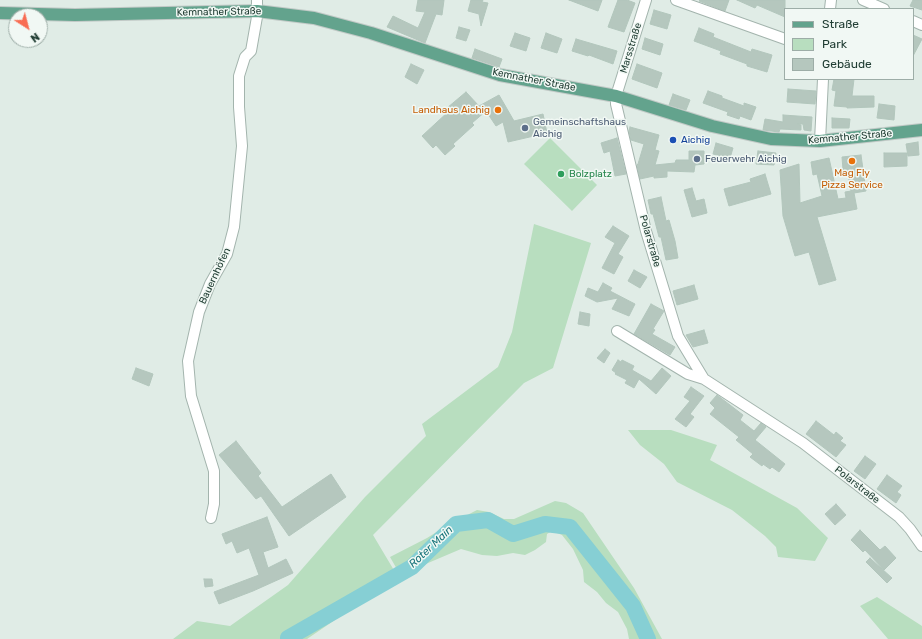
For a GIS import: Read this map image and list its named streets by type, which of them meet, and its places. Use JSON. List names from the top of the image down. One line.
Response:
{"streets":{"main road":["Kemnather Straße"],"street":["Marsstraße","Polarstraße","Bauernhöfen"]},"crossings":[["Kemnather Straße","Marsstraße"],["Kemnather Straße","Polarstraße"],["Kemnather Straße","Bauernhöfen"],["Marsstraße","Polarstraße"]],"water":["Roter Main"],"places":["Landhaus Aichig","Gemeinschaftshaus Aichig","Aichig","Feuerwehr Aichig","Mag Fly Pizza Service","Bolzplatz"],"legend":["Straße","Park","Gebäude"],"north":"bottom right"}
